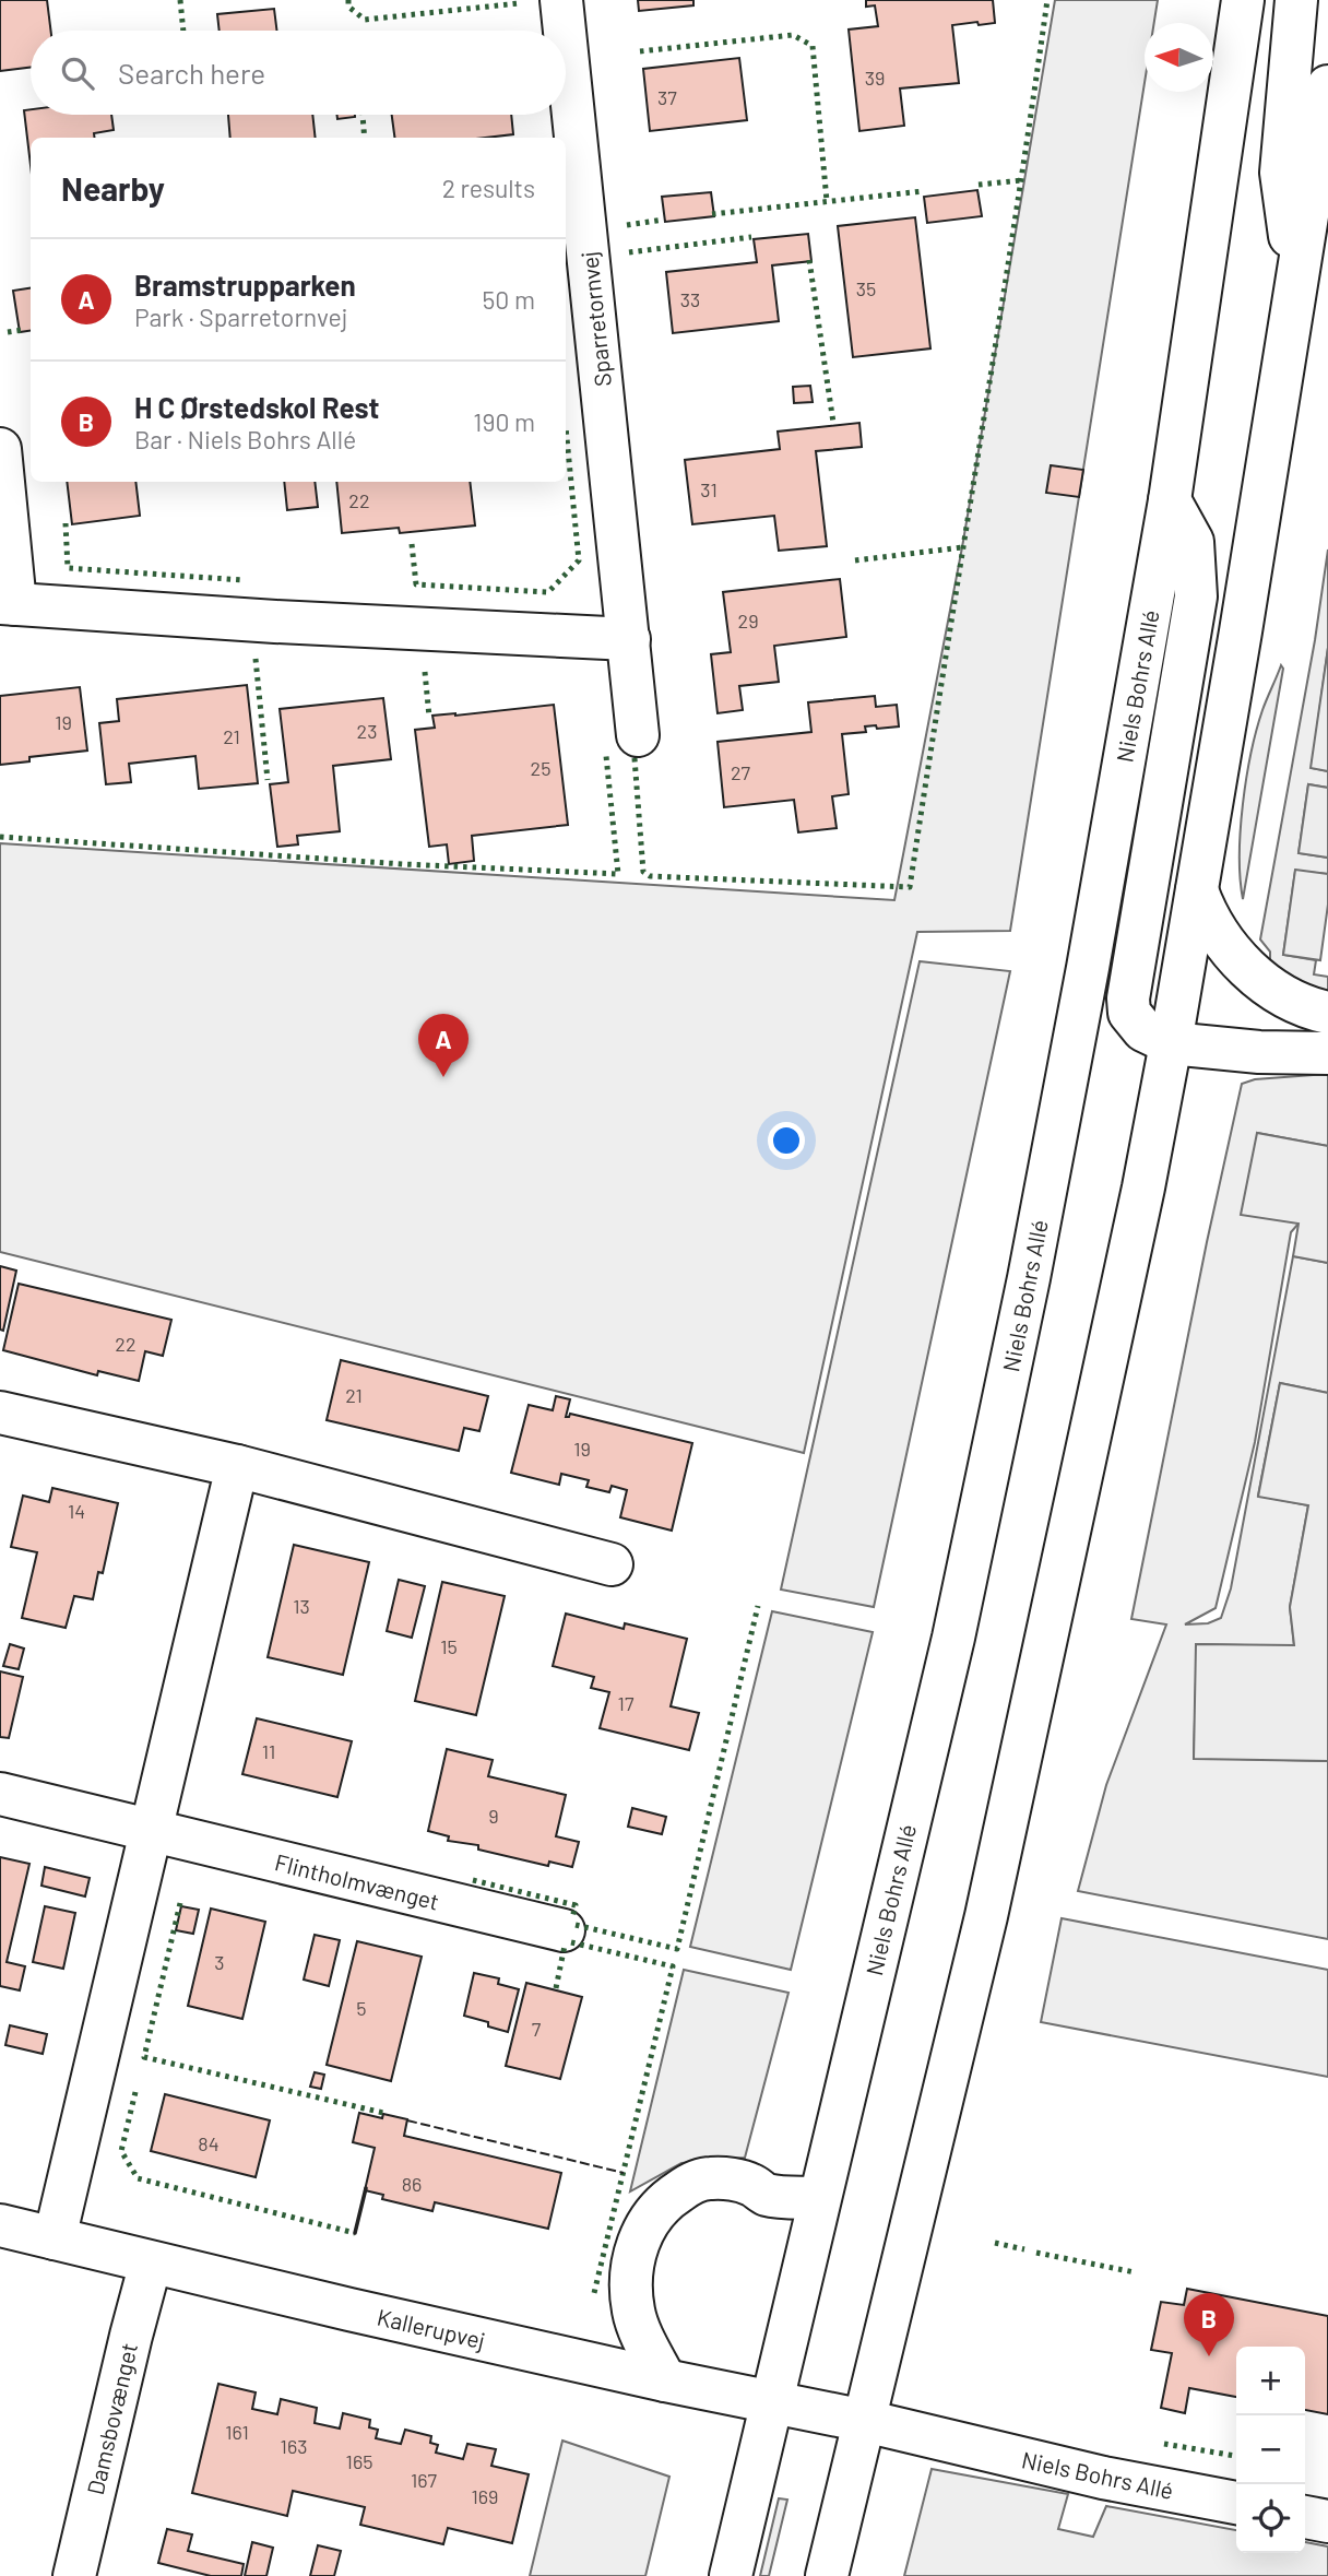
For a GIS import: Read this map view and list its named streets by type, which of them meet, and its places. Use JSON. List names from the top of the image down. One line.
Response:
{"streets":{"street":["Sparretornvej","Niels Bohrs Allé","Flintholmvænget","Kallerupvej","Damsbovænget"]},"crossings":[["Niels Bohrs Allé","Kallerupvej"],["Kallerupvej","Damsbovænget"]],"house_numbers":["39","37","35","33","31","22","29","19","23","21","25","27","22","21","19","14","13","15","17","11","9","3","5","7","84","86","161","163","165","167","169"],"north":"left","page":{"search":"Search here","heading":["Nearby","2 results"],"list":[{"mark":"A","name":"Bramstrupparken","note":"Park · Sparretornvej","value":"50 m"},{"mark":"B","name":"H C Ørstedskol Rest","note":"Bar · Niels Bohrs Allé","value":"190 m"}],"pins":["A","B"],"map_buttons":["+","−"]}}
